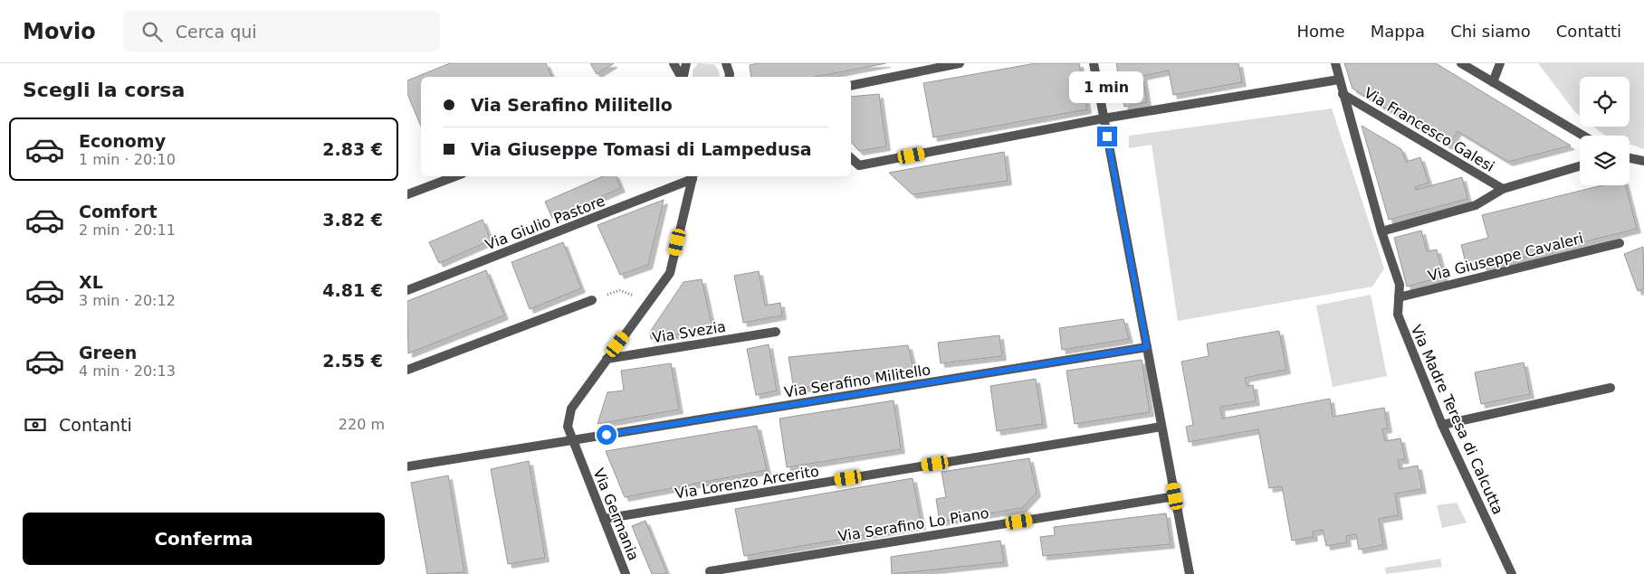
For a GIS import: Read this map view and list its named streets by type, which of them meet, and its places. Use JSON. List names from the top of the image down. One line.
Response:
{"streets":{"street":["Via Francesco Galesi","Via Giulio Pastore","Via Giuseppe Cavaleri","Via Svezia","Via Serafino Militello","Via Madre Teresa di Calcutta","Via Lorenzo Arcerito","Via Germania","Via Serafino Lo Piano"]},"crossings":[["Via Francesco Galesi","Via Madre Teresa di Calcutta"],["Via Giulio Pastore","Via Germania"],["Via Giuseppe Cavaleri","Via Madre Teresa di Calcutta"],["Via Svezia","Via Germania"],["Via Serafino Militello","Via Germania"],["Via Lorenzo Arcerito","Via Germania"]],"page":{"header":"Movio","search":"Cerca qui","nav":["Home","Mappa","Chi siamo","Contatti"],"heading":"Scegli la corsa","bubble":"1 min","banner":["Via Serafino Militello","Via Giuseppe Tomasi di Lampedusa"],"list":[{"name":"Economy","note":"1 min · 20:10","value":"2.83 €"},{"name":"Comfort","note":"2 min · 20:11","value":"3.82 €"},{"name":"XL","note":"3 min · 20:12","value":"4.81 €"},{"name":"Green","note":"4 min · 20:13","value":"2.55 €"}],"pay":["Contanti","220 m"],"buttons":"Conferma"}}
